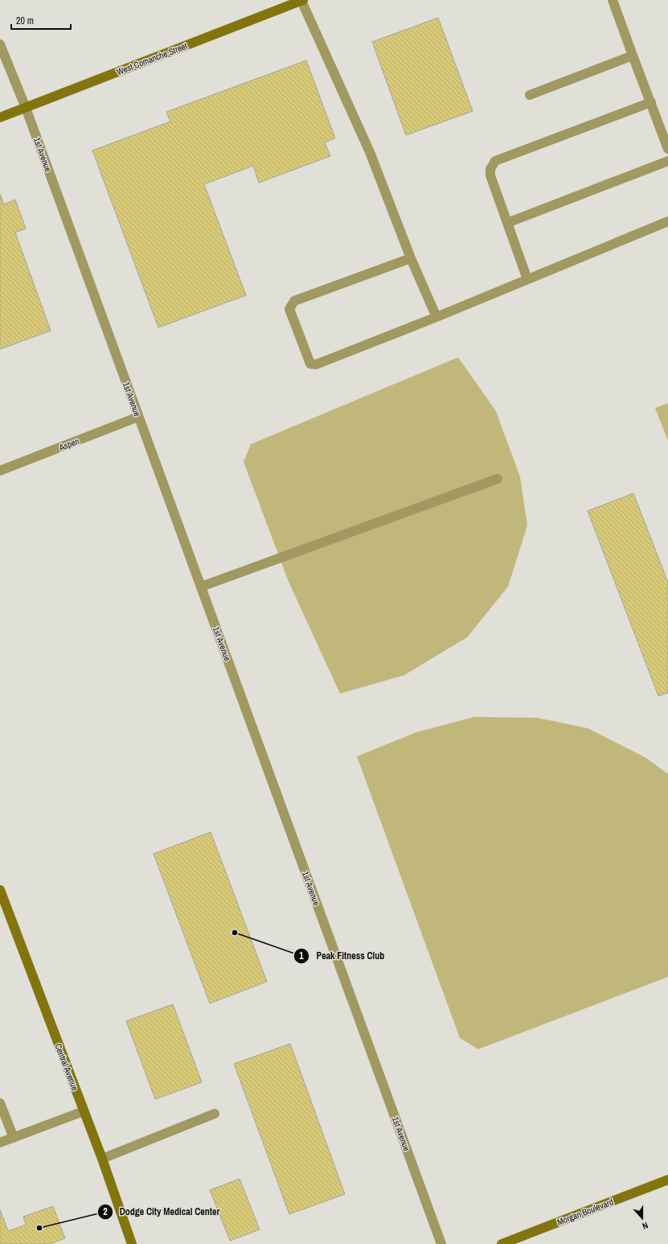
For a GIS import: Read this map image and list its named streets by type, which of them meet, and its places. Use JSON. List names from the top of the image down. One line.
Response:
{"streets":{"street":["West Comanche Street","1st Avenue","Aspen","Central Avenue","Morgan Boulevard"]},"crossings":[["West Comanche Street","1st Avenue"],["1st Avenue","Aspen"]],"places":["Peak Fitness Club","Dodge City Medical Center"],"scale_bar":"20 m","north":"bottom"}
